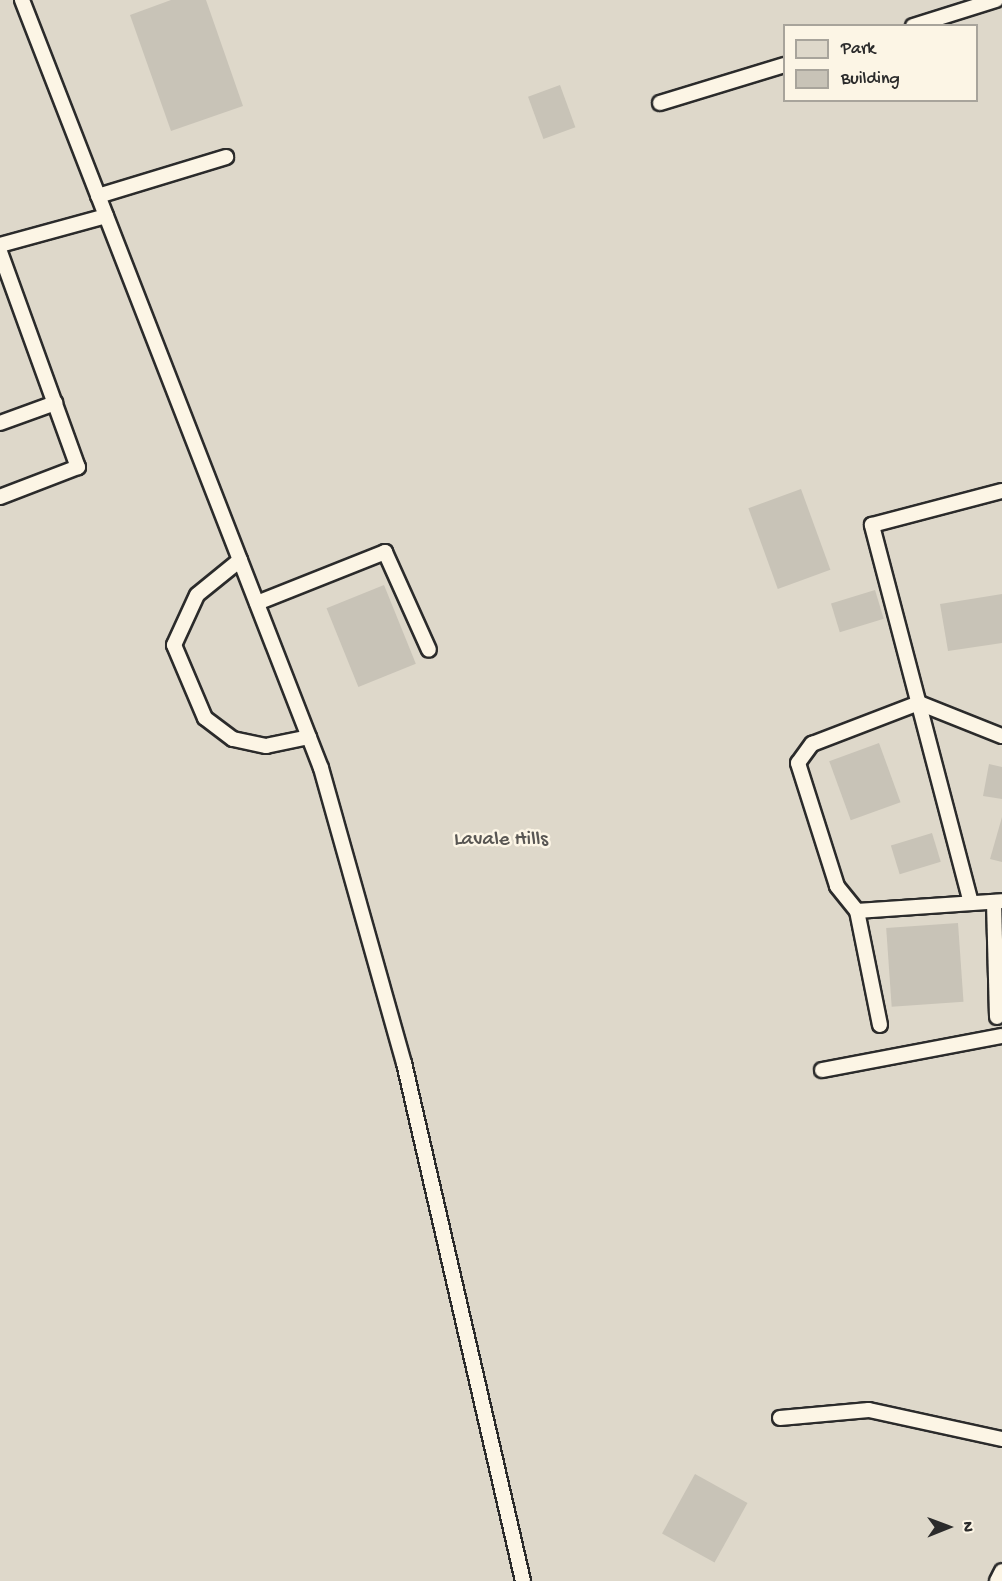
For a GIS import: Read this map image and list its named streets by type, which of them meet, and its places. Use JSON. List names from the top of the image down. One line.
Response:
{"parks":["Lavale Hills"],"legend":["Park","Building"],"north":"right"}
